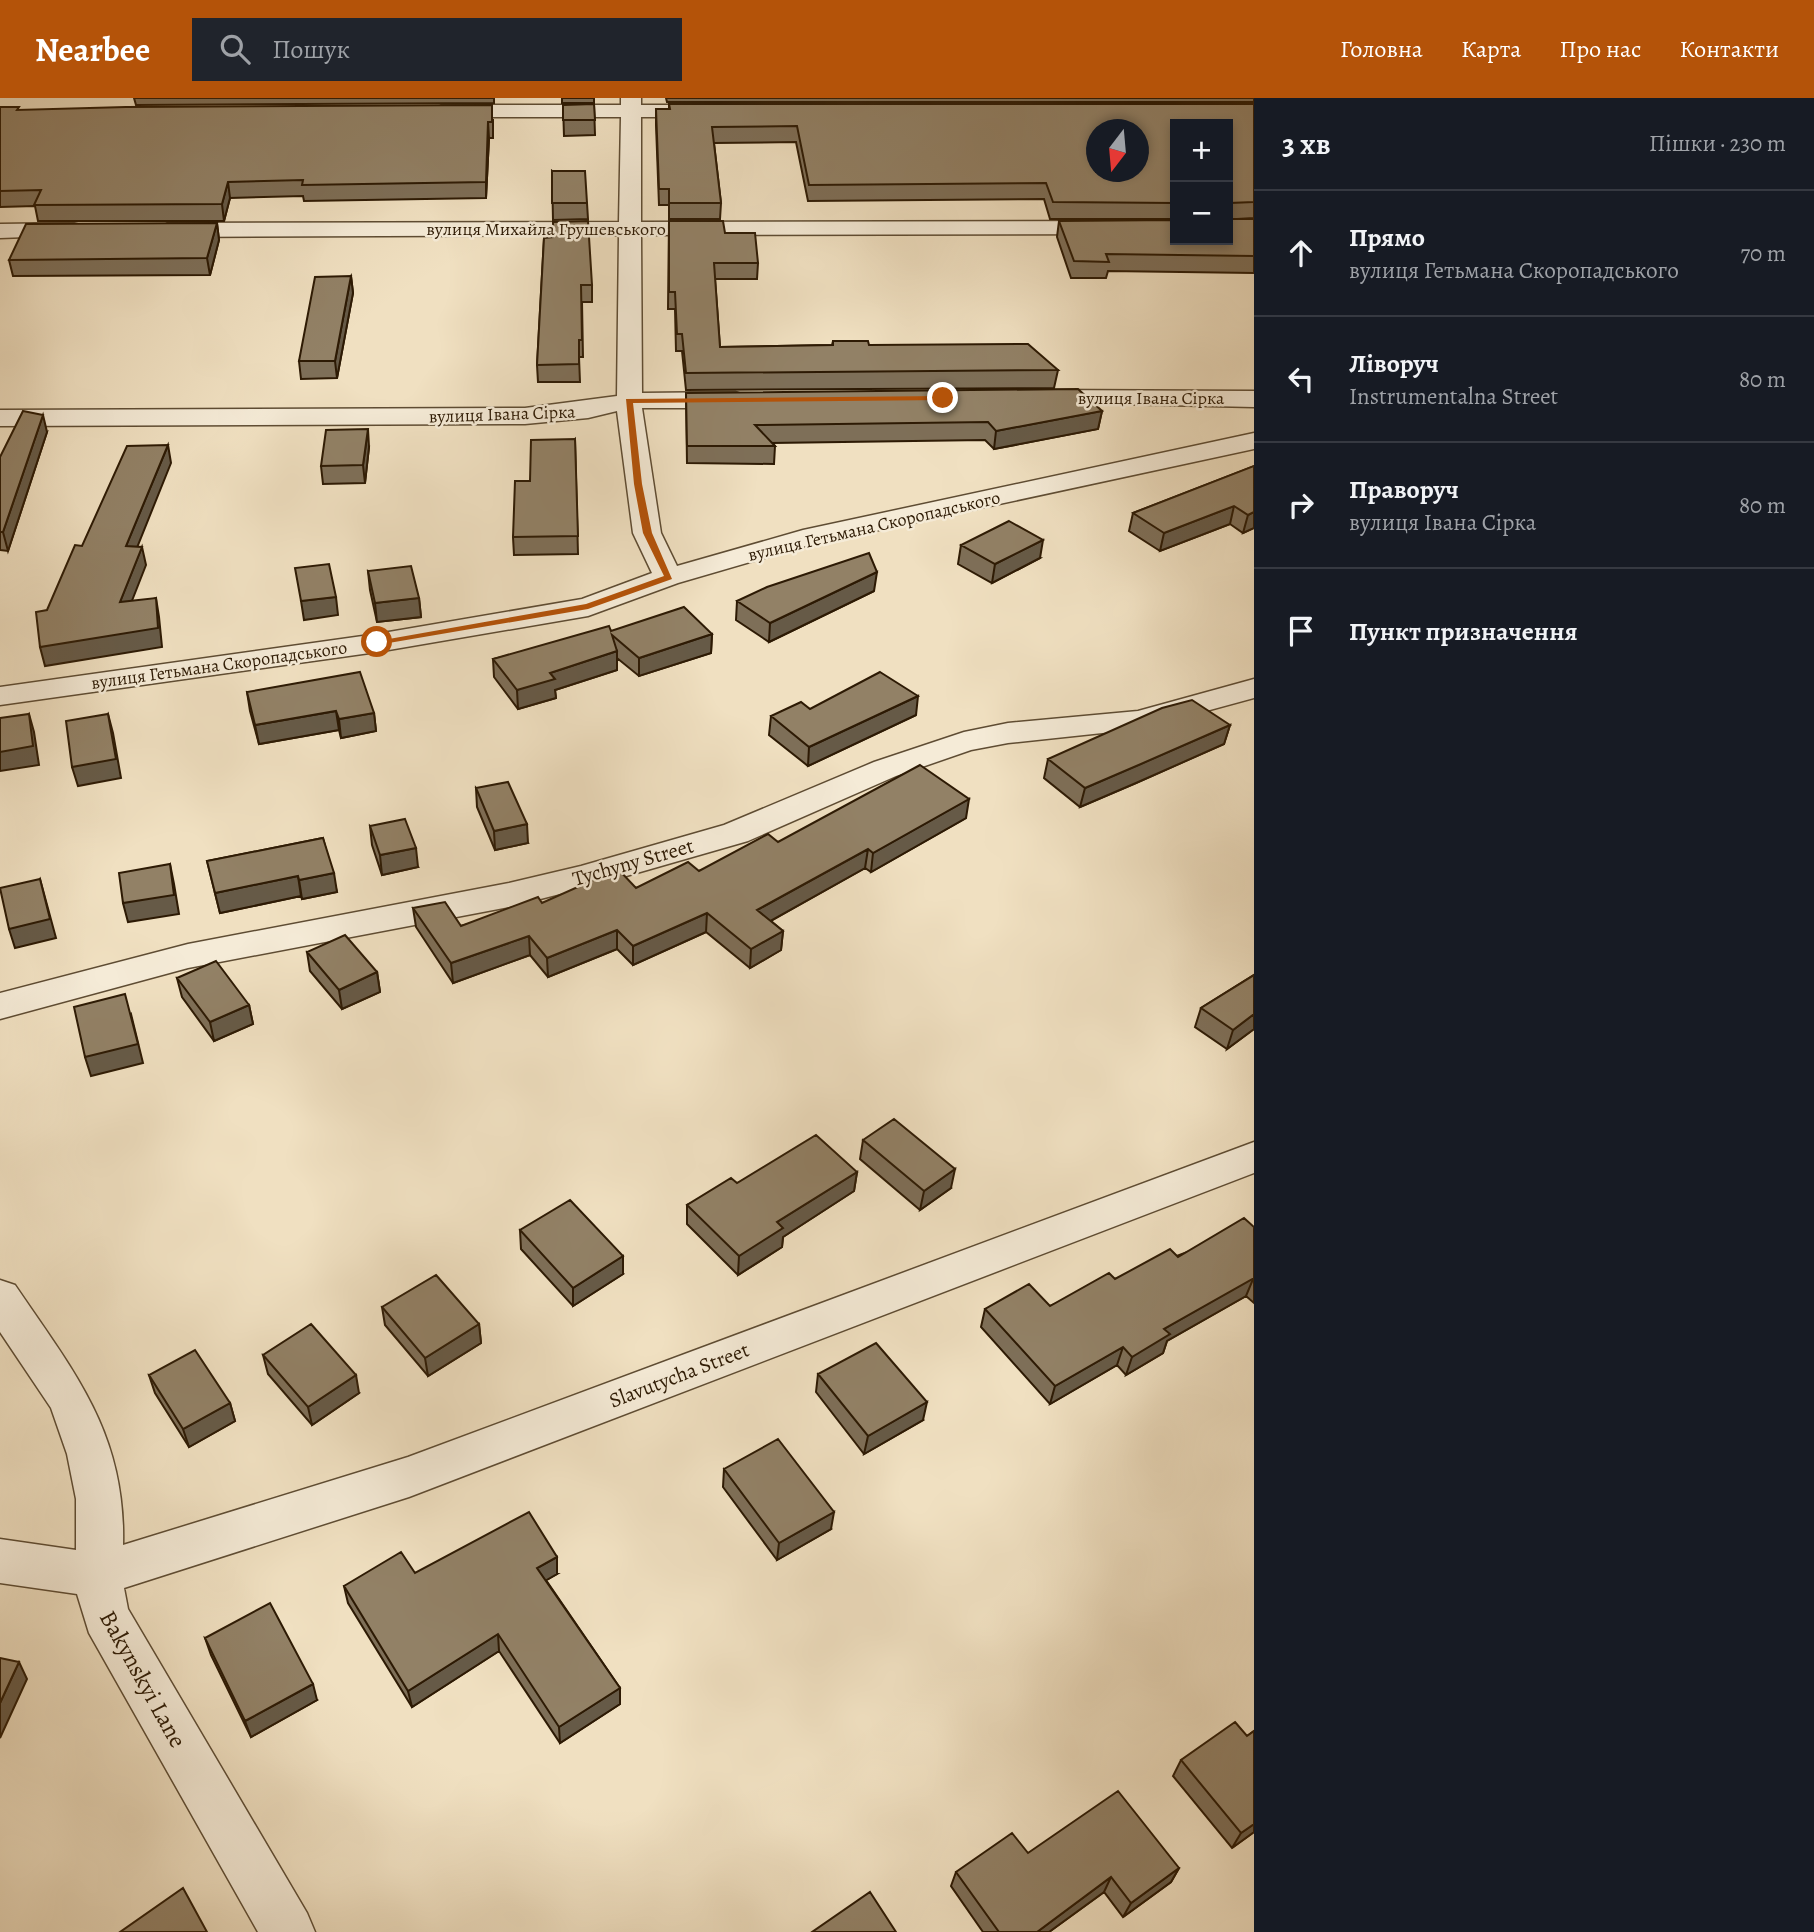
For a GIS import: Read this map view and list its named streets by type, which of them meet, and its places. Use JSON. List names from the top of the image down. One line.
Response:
{"streets":{"street":["вулиця Михайла Грушевського","вулиця Івана Сірка","вулиця Гетьмана Скоропадського","Tychyny Street","Slavutycha Street","Bakynskyi Lane"]},"crossings":[["Slavutycha Street","Bakynskyi Lane"]],"north":"bottom","page":{"header":"Nearbee","search":"Пошук","nav":["Головна","Карта","Про нас","Контакти"],"heading":["3 хв","Пішки · 230 m"],"map_buttons":["+","−"],"list":[["Прямо","вулиця Гетьмана Скоропадського","70 m"],["Ліворуч","Instrumentalna Street","80 m"],["Праворуч","вулиця Івана Сірка","80 m"],"Пункт призначення"]}}
